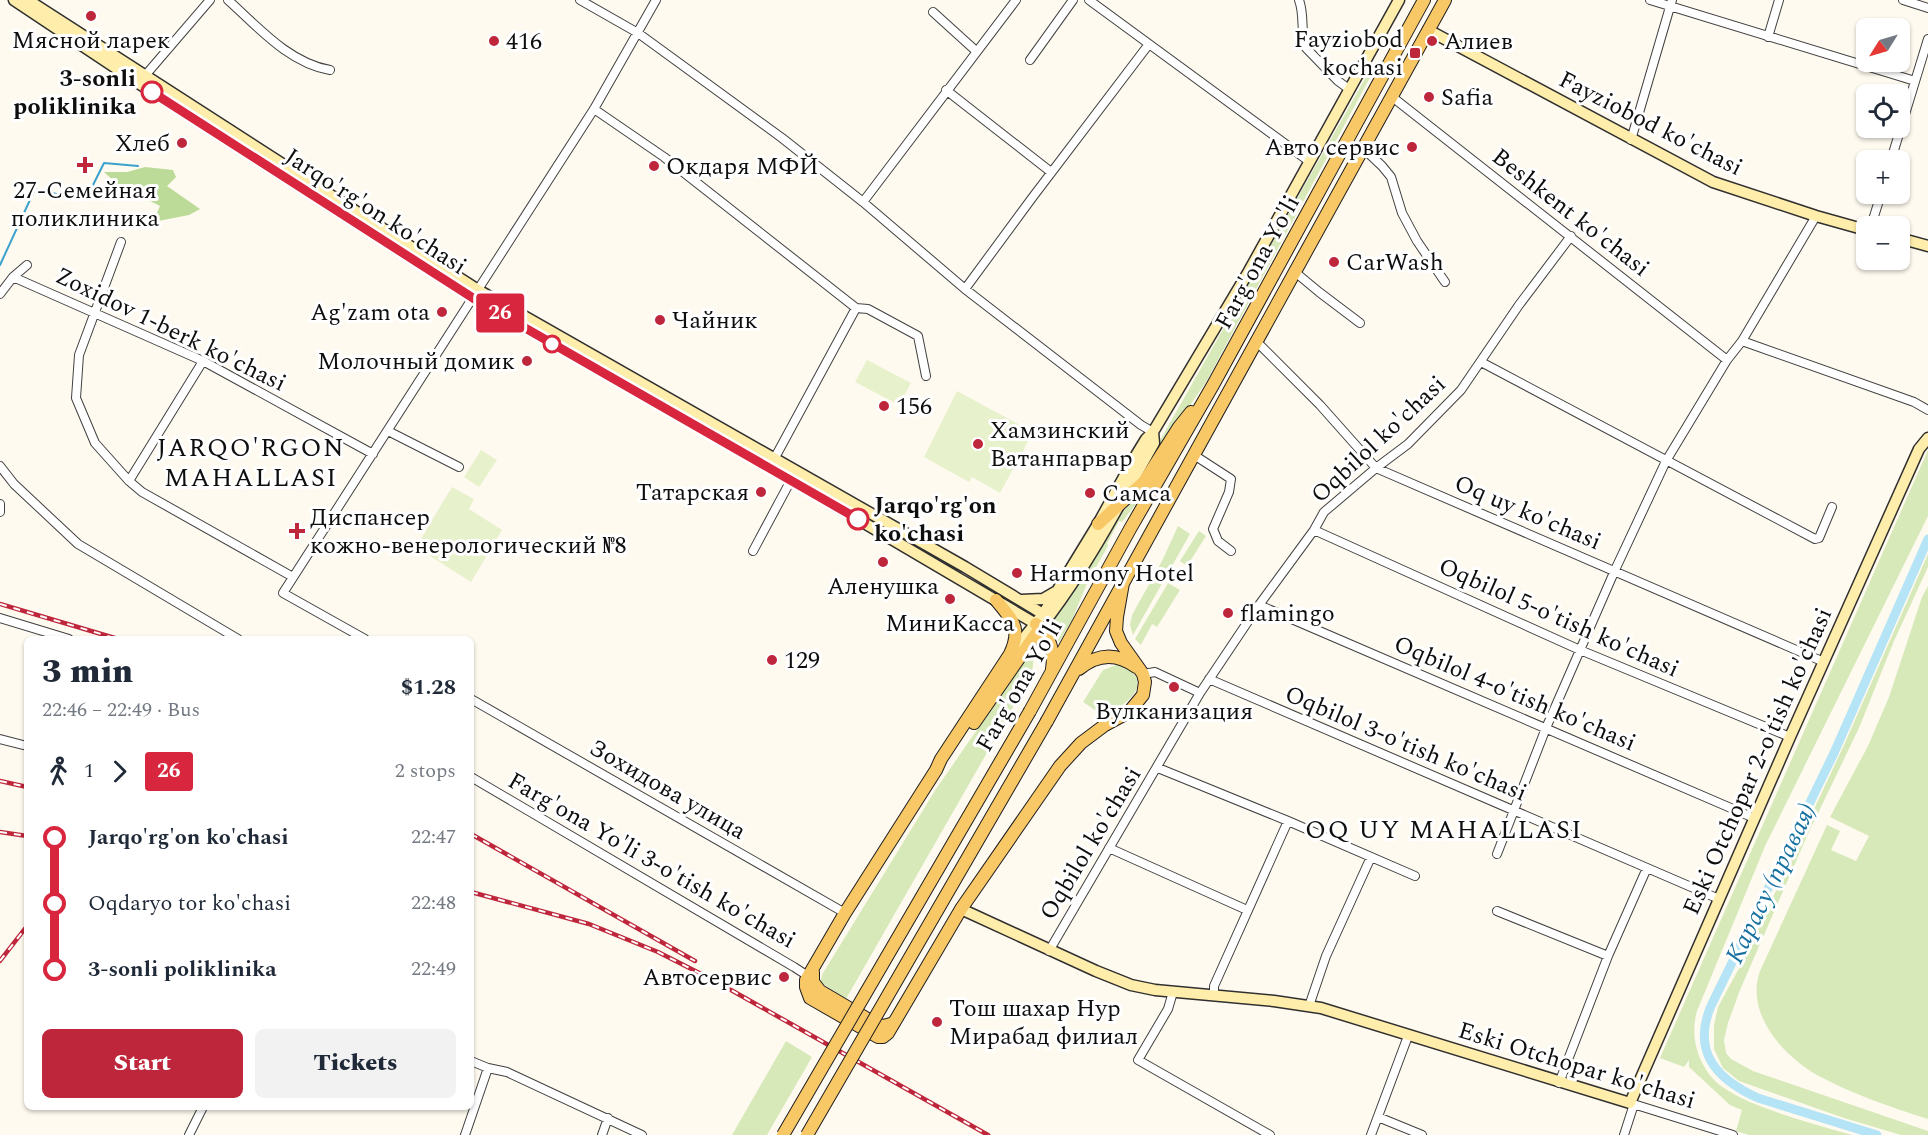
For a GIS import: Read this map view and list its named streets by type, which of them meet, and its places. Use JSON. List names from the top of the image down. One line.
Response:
{"streets":{"main road":["Farg'ona Yo'li"],"street":["Fayziobod ko'chasi","Jarqo'rg'on ko'chasi","Beshkent ko'chasi","Zoxidov 1-berk ko'chasi","Oqbilol ko'chasi","Oq uy ko'chasi","Oqbilol 5-o'tish ko'chasi","Oqbilol 4-o'tish ko'chasi","Oqbilol 3-o'tish ko'chasi","Eski Otchopar 2-o'tish ko'chasi","Зохидова улица","Farg'ona Yo'li 3-o'tish ko'chasi","Eski Otchopar ko'chasi"]},"crossings":[["Fayziobod ko'chasi","Farg'ona Yo'li"],["Jarqo'rg'on ko'chasi","Farg'ona Yo'li"],["Beshkent ko'chasi","Farg'ona Yo'li"],["Beshkent ko'chasi","Oqbilol ko'chasi"],["Farg'ona Yo'li","Oq uy ko'chasi"],["Oqbilol ko'chasi","Oq uy ko'chasi"],["Oqbilol ko'chasi","Oqbilol 5-o'tish ko'chasi"],["Oqbilol ko'chasi","Oqbilol 4-o'tish ko'chasi"],["Oqbilol ko'chasi","Oqbilol 3-o'tish ko'chasi"],["Oqbilol ko'chasi","Eski Otchopar ko'chasi"],["Oq uy ko'chasi","Eski Otchopar 2-o'tish ko'chasi"],["Oqbilol 5-o'tish ko'chasi","Eski Otchopar 2-o'tish ko'chasi"],["Oqbilol 4-o'tish ko'chasi","Eski Otchopar 2-o'tish ko'chasi"],["Oqbilol 3-o'tish ko'chasi","Eski Otchopar 2-o'tish ko'chasi"],["Eski Otchopar 2-o'tish ko'chasi","Eski Otchopar ko'chasi"]],"districts":["JARQO'RGON MAHALLASI","OQ UY MAHALLASI"],"water":["Карасу (правая)"],"places":{"other":["Мясной ларек","416","Алиев","3-sonli poliklinika","Safia","Хлеб","Авто сервис","Окдаря МФЙ","CarWash","Ag'zam ota","Чайник","Молочный домик","156","Хамзинский Ватанпарвар","Татарская","Самса","Jarqo'rg'on ko'chasi","Аленушка","Harmony Hotel","МиниКасса","flamingo","129","Вулканизация","Автосервис","Тош шахар Нур Мирабад филиал"],"transit":["Fayziobod kochasi"],"health":["27-Семейная поликлиника","Диспансер кожно-венерологический №8"]},"lines":["bus line 26"],"north":"bottom left","page":{"on_map":"26","map_buttons":["+","−"],"heading":["3 min","22:46 – 22:49 · Bus","$1.28"],"legs":["1","26","2 stops"],"list":[{"name":"Jarqo'rg'on ko'chasi","value":"22:47"},{"name":"Oqdaryo tor ko'chasi","value":"22:48"},{"name":"3-sonli poliklinika","value":"22:49"}],"buttons":["Start","Tickets"]}}
